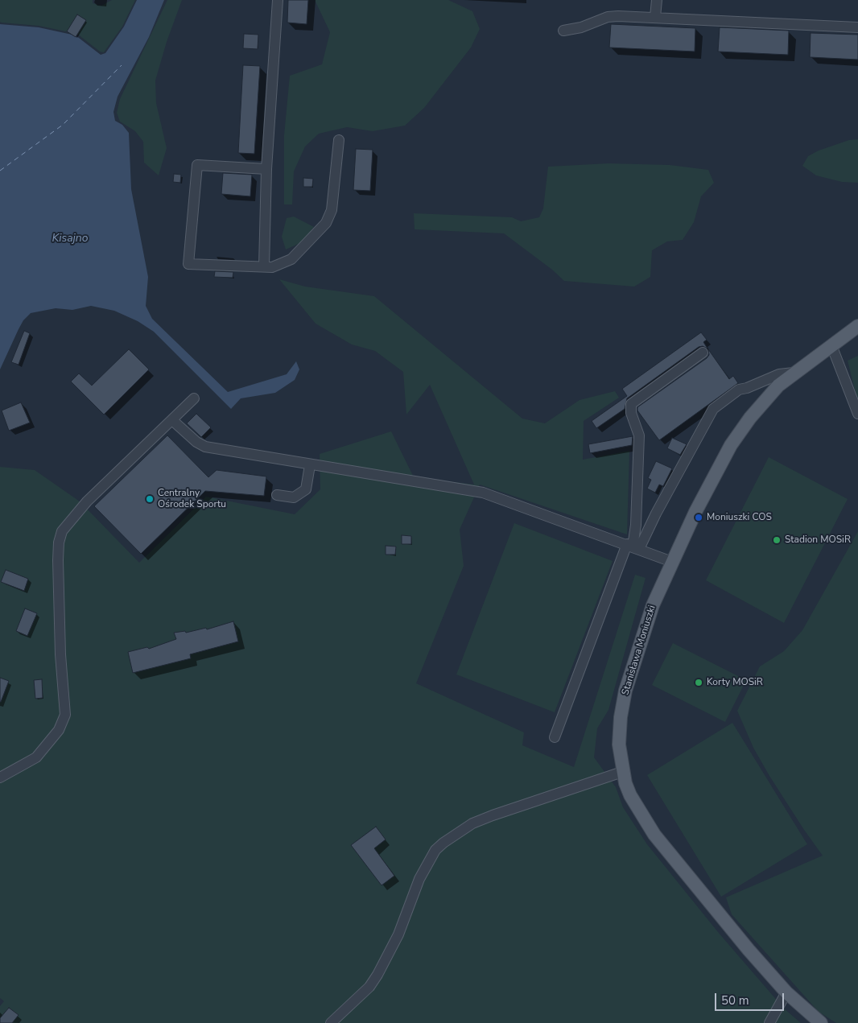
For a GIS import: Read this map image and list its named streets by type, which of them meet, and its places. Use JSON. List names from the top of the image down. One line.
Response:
{"streets":{"main road":["Stanisława Moniuszki"]},"water":["Kisajno"],"places":["Centralny Ośrodek Sportu","Moniuszki COS","Stadion MOSiR","Korty MOSiR"],"scale_bar":"50 m"}
